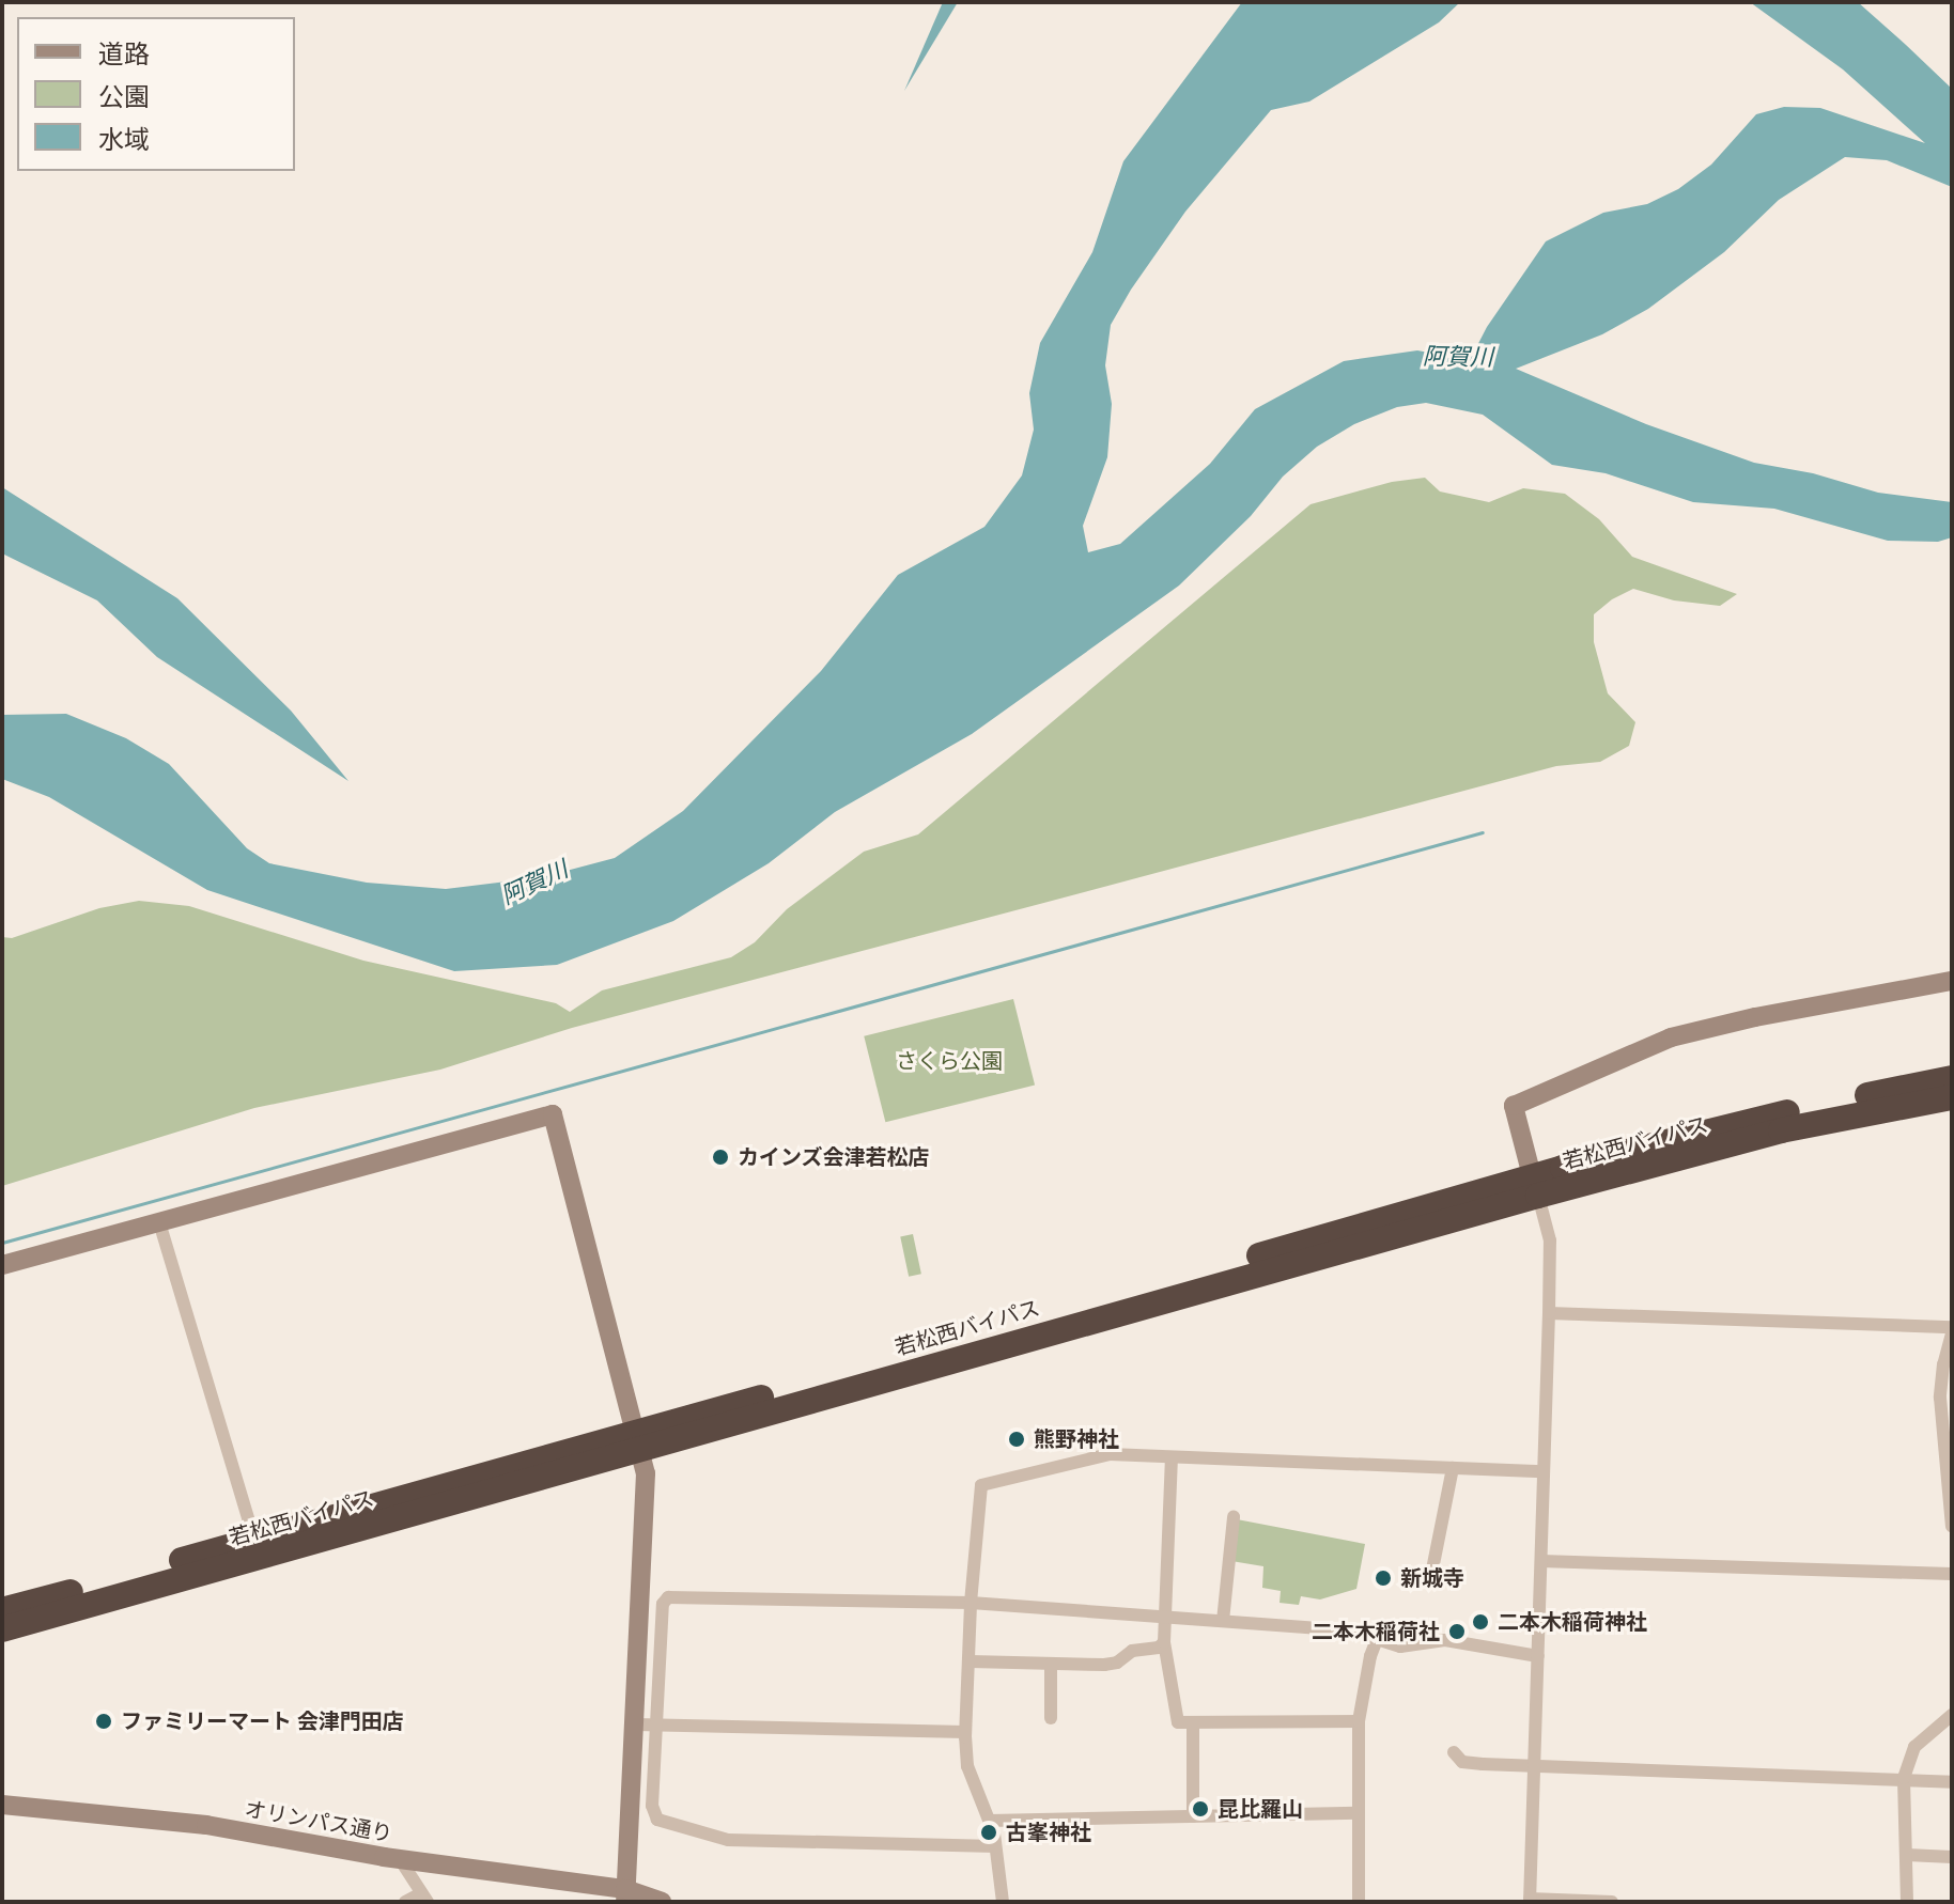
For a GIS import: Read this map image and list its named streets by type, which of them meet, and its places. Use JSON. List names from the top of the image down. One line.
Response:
{"streets":{"highway":["若松西バイパス"],"street":["オリンパス通り"]},"water":["阿賀川"],"parks":["さくら公園"],"places":["カインズ会津若松店","熊野神社","新城寺","二本木稲荷神社","二本木稲荷社","ファミリーマート 会津門田店","昆比羅山","古峯神社"],"legend":["道路","公園","水域"]}
